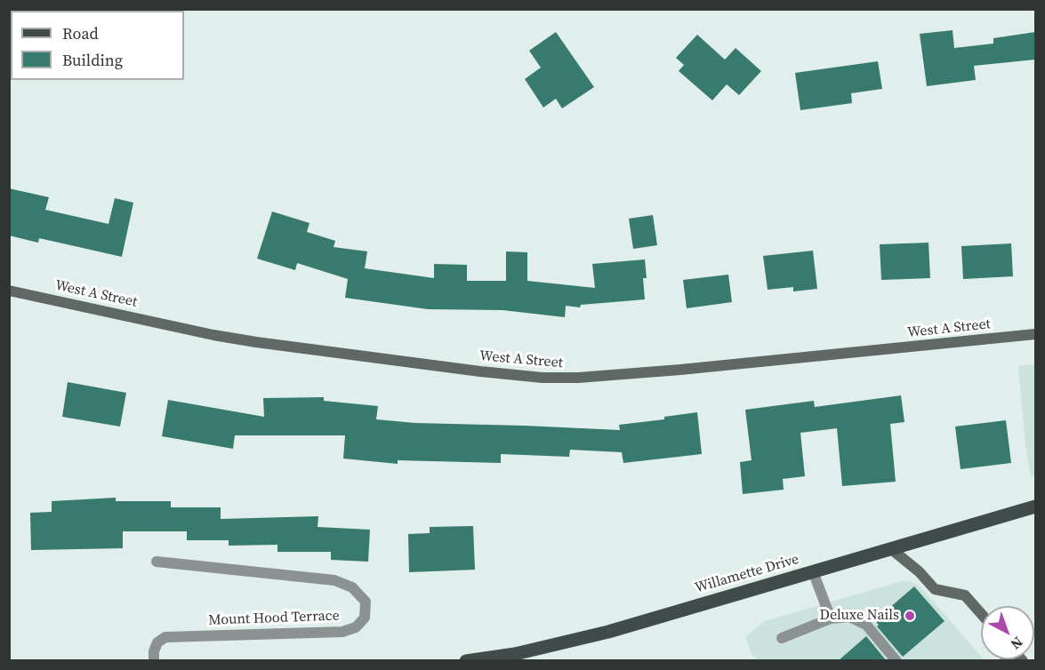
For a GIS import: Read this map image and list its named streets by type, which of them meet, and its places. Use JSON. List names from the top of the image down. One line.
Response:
{"streets":{"main road":["Willamette Drive"],"street":["West A Street","Mount Hood Terrace"]},"places":["Deluxe Nails"],"legend":["Road","Building"],"north":"bottom right"}
